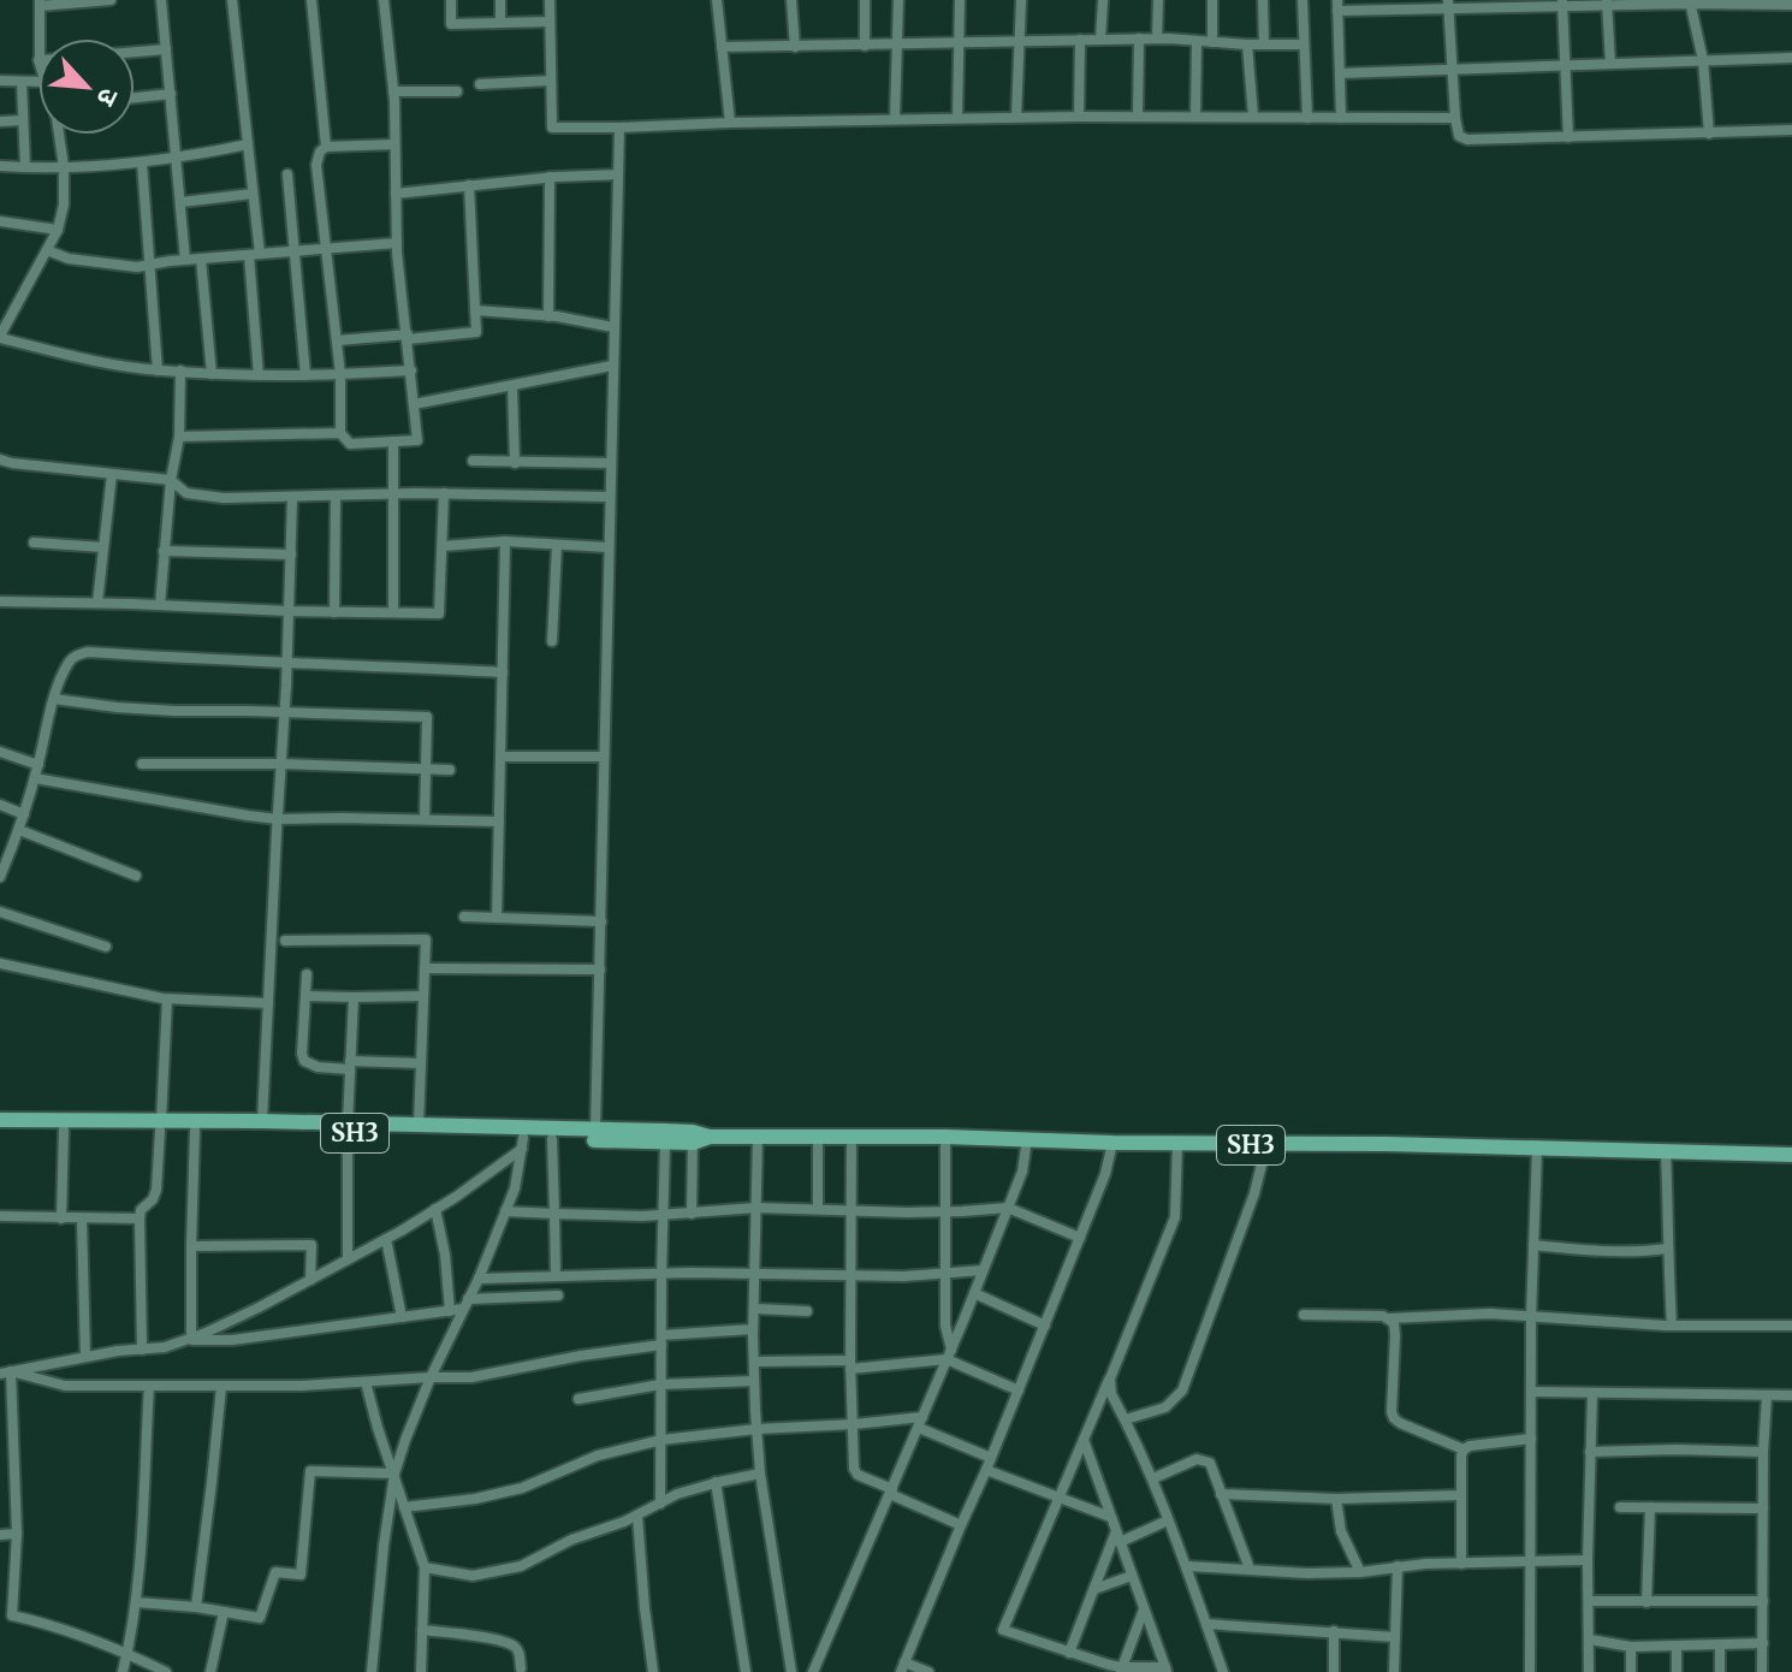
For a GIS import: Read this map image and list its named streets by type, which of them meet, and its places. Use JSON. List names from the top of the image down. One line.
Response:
{"streets":{"main road":["SH3"]},"north":"bottom right"}
